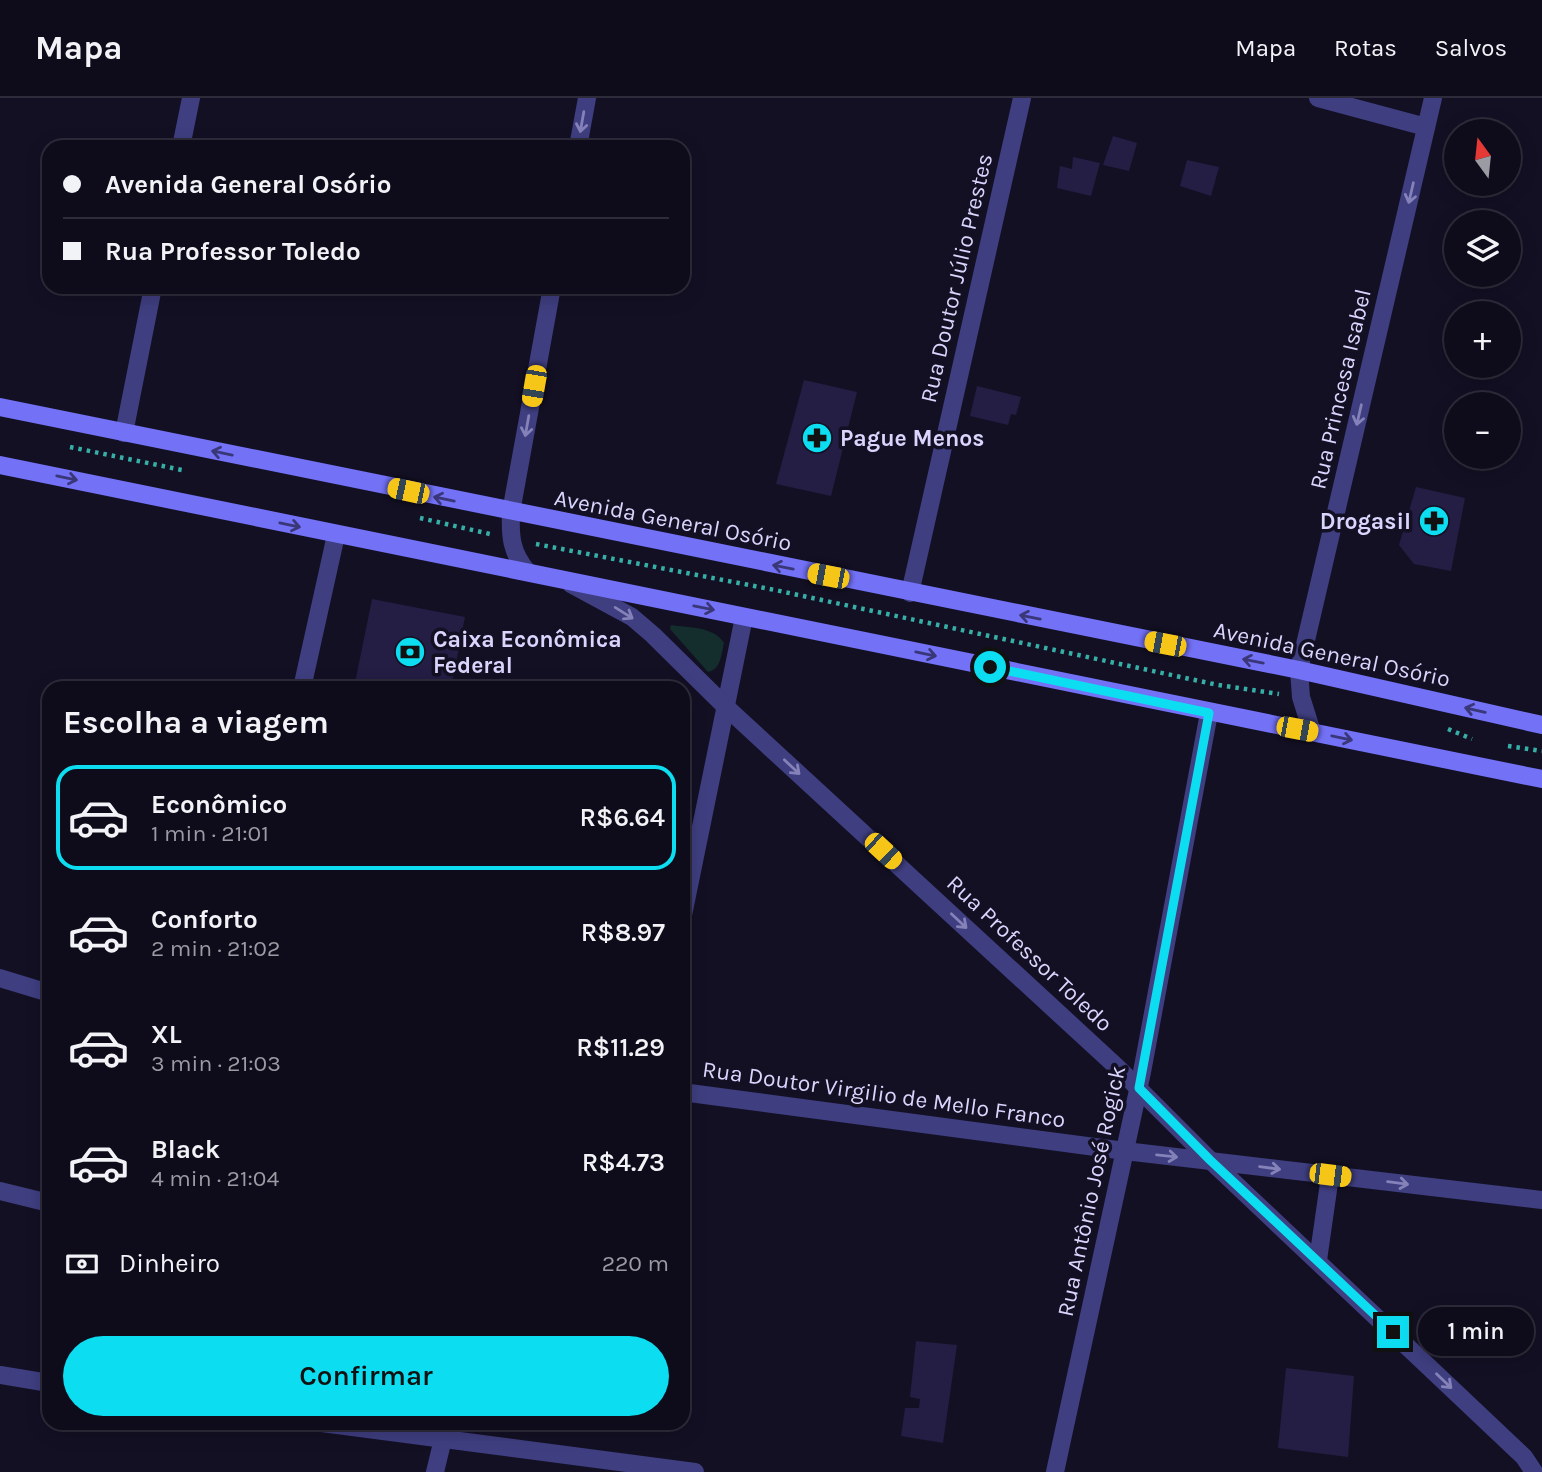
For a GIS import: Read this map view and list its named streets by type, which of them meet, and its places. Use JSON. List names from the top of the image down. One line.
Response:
{"streets":{"main road":["Avenida General Osório"],"street":["Rua Doutor Júlio Prestes","Rua Princesa Isabel","Rua Professor Toledo","Rua Doutor Virgilio de Mello Franco","Rua Antônio José Rogick"]},"crossings":[["Rua Doutor Júlio Prestes","Avenida General Osório"],["Rua Princesa Isabel","Avenida General Osório"],["Rua Professor Toledo","Rua Doutor Virgilio de Mello Franco"],["Rua Professor Toledo","Rua Antônio José Rogick"],["Rua Doutor Virgilio de Mello Franco","Rua Antônio José Rogick"]],"one_way":["Rua Princesa Isabel","Rua Professor Toledo","Rua Doutor Virgilio de Mello Franco"],"places":{"pharmacy":["Pague Menos","Drogasil"],"bank":["Caixa Econômica Federal"]},"north":"top","page":{"header":"Mapa","nav":["Mapa","Rotas","Salvos"],"map_buttons":["+","−"],"banner":["Avenida General Osório","Rua Professor Toledo"],"heading":"Escolha a viagem","list":[{"name":"Econômico","note":"1 min · 21:01","value":"R$6.64"},{"name":"Conforto","note":"2 min · 21:02","value":"R$8.97"},{"name":"XL","note":"3 min · 21:03","value":"R$11.29"},{"name":"Black","note":"4 min · 21:04","value":"R$4.73"}],"pay":["Dinheiro","220 m"],"bubble":"1 min","buttons":"Confirmar"}}
